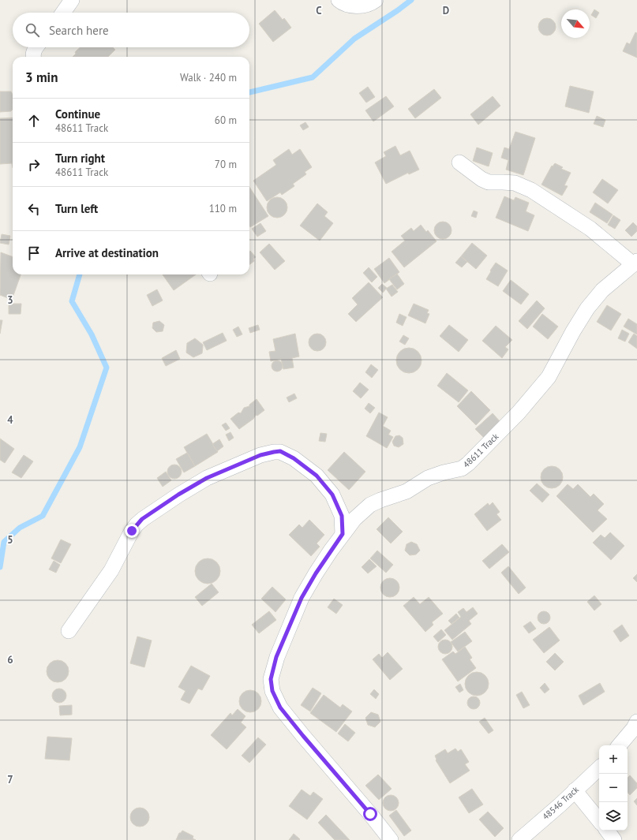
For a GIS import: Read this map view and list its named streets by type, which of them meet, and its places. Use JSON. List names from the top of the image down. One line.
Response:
{"streets":{"street":["48611 Track","48546 Track"]},"north":"bottom right","page":{"search":"Search here","heading":["3 min","Walk · 240 m"],"list":[["Continue","48611 Track","60 m"],["Turn right","48611 Track","70 m"],["Turn left","110 m"],"Arrive at destination"],"map_buttons":["+","−"]},"grid":{"columns":["C","D"],"rows":["3","4","5","6","7"]}}
